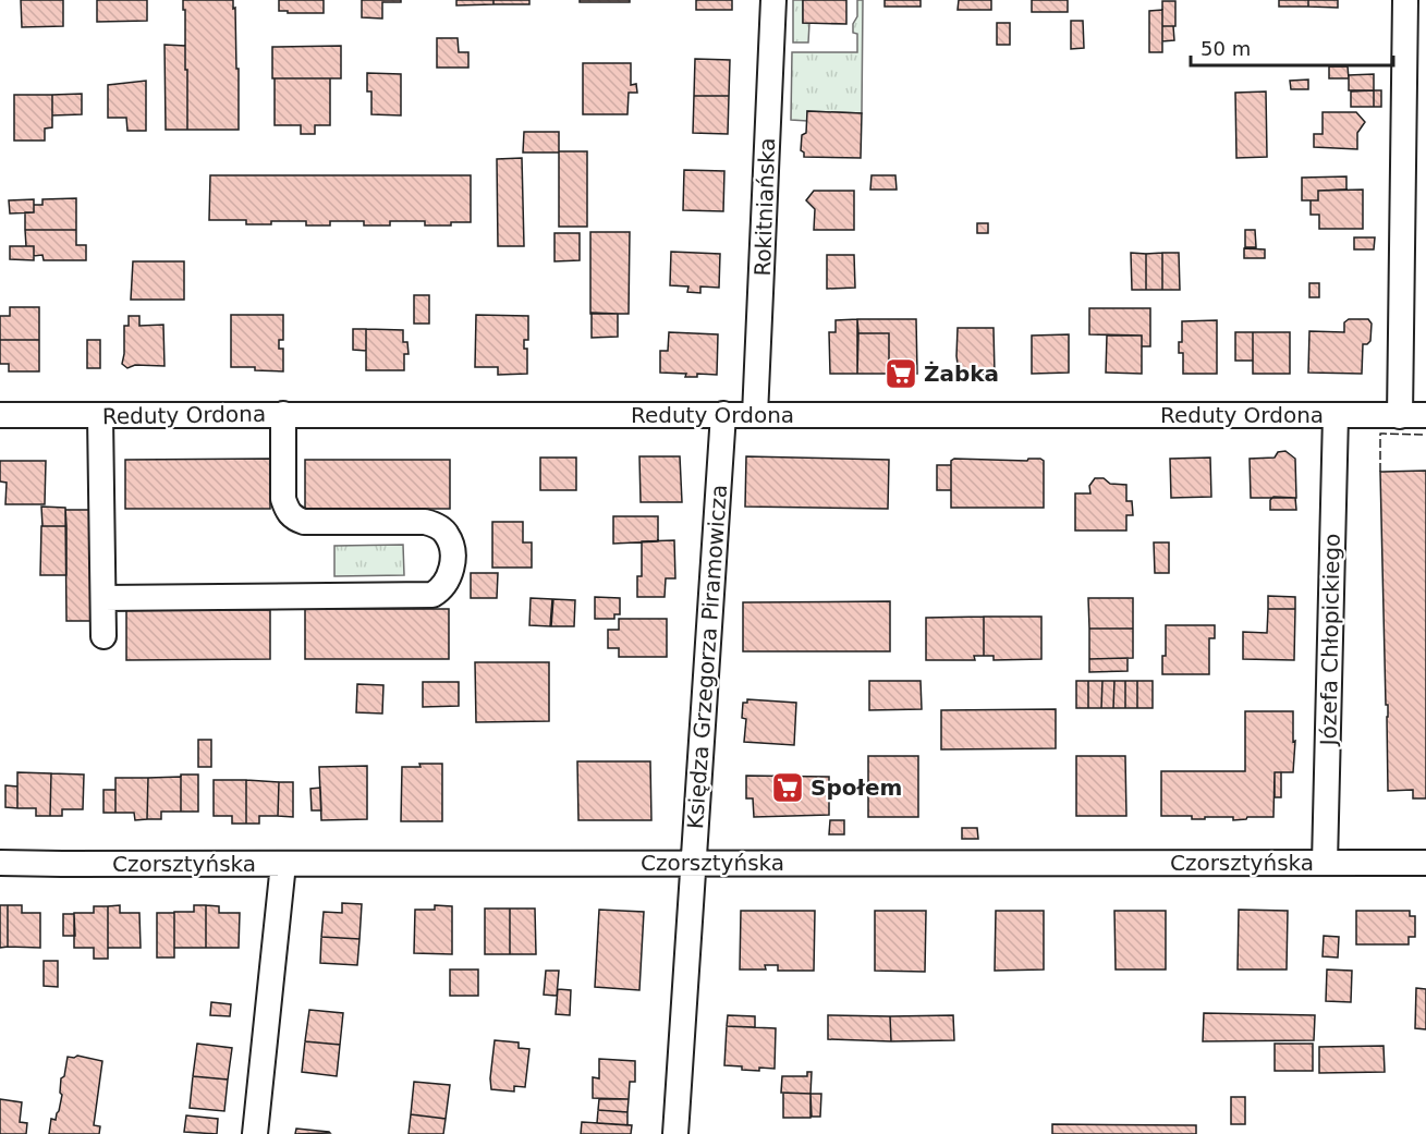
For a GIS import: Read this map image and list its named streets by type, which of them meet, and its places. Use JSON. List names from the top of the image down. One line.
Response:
{"streets":{"street":["Rokitniańska","Reduty Ordona","Józefa Chłopickiego","Księdza Grzegorza Piramowicza","Czorsztyńska"]},"crossings":[["Rokitniańska","Reduty Ordona"],["Reduty Ordona","Józefa Chłopickiego"],["Reduty Ordona","Księdza Grzegorza Piramowicza"],["Józefa Chłopickiego","Czorsztyńska"],["Księdza Grzegorza Piramowicza","Czorsztyńska"]],"places":{"supermarket":["Żabka","Społem"]},"scale_bar":"50 m"}
